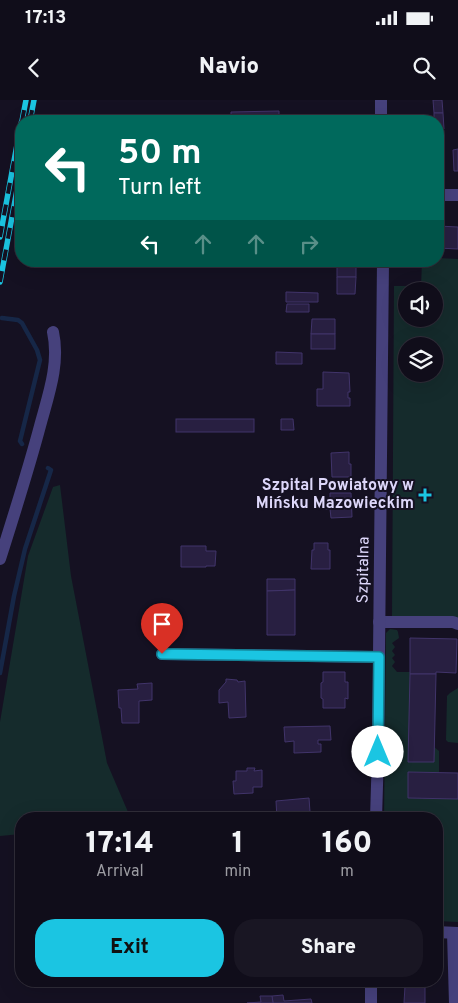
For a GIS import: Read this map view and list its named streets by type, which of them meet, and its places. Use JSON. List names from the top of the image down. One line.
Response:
{"streets":{"street":["Szpitalna"]},"places":{"health":["Szpital Powiatowy w Mińsku Mazowieckim"]},"page":{"status":"17:13","header":"Navio","turn":["50 m","Turn left"],"eta":["17:14","Arrival","1","min","160","m"],"buttons":["Exit","Share"]}}
